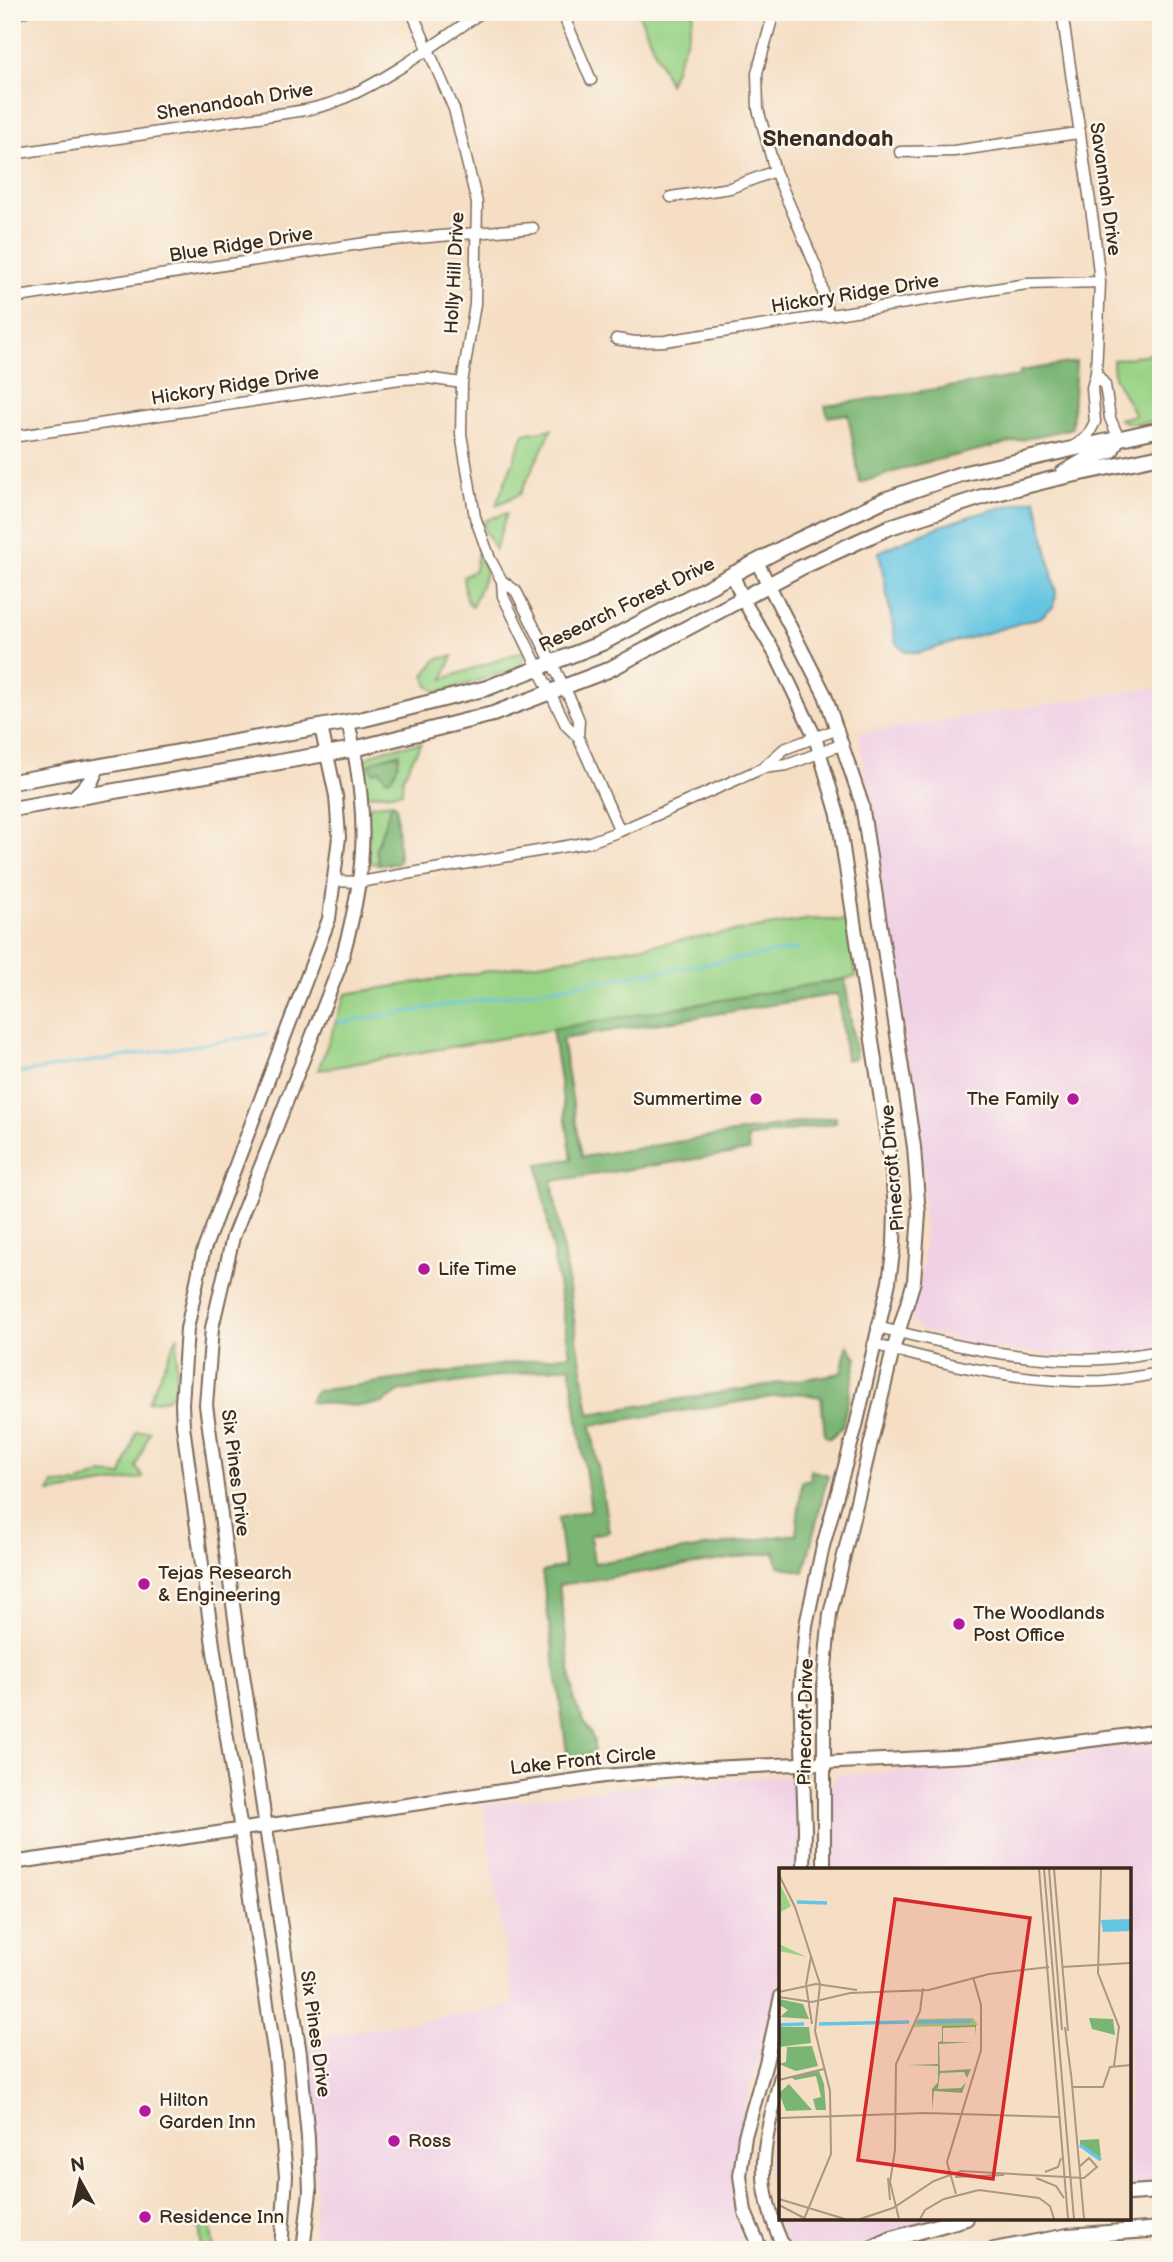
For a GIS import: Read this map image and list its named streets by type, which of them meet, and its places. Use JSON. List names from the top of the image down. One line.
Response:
{"streets":{"main road":["Research Forest Drive"],"street":["Shenandoah Drive","Savannah Drive","Blue Ridge Drive","Holly Hill Drive","Hickory Ridge Drive","Pinecroft Drive","Six Pines Drive","Lake Front Circle"]},"crossings":[["Shenandoah Drive","Holly Hill Drive"],["Savannah Drive","Hickory Ridge Drive"],["Savannah Drive","Research Forest Drive"],["Blue Ridge Drive","Holly Hill Drive"],["Holly Hill Drive","Hickory Ridge Drive"],["Holly Hill Drive","Research Forest Drive"],["Research Forest Drive","Pinecroft Drive"],["Research Forest Drive","Six Pines Drive"],["Pinecroft Drive","Lake Front Circle"],["Six Pines Drive","Lake Front Circle"]],"districts":["Shenandoah"],"places":["Summertime","The Family","Life Time","Tejas Research & Engineering","The Woodlands Post Office","Hilton Garden Inn","Ross","Residence Inn"],"north":"top"}
